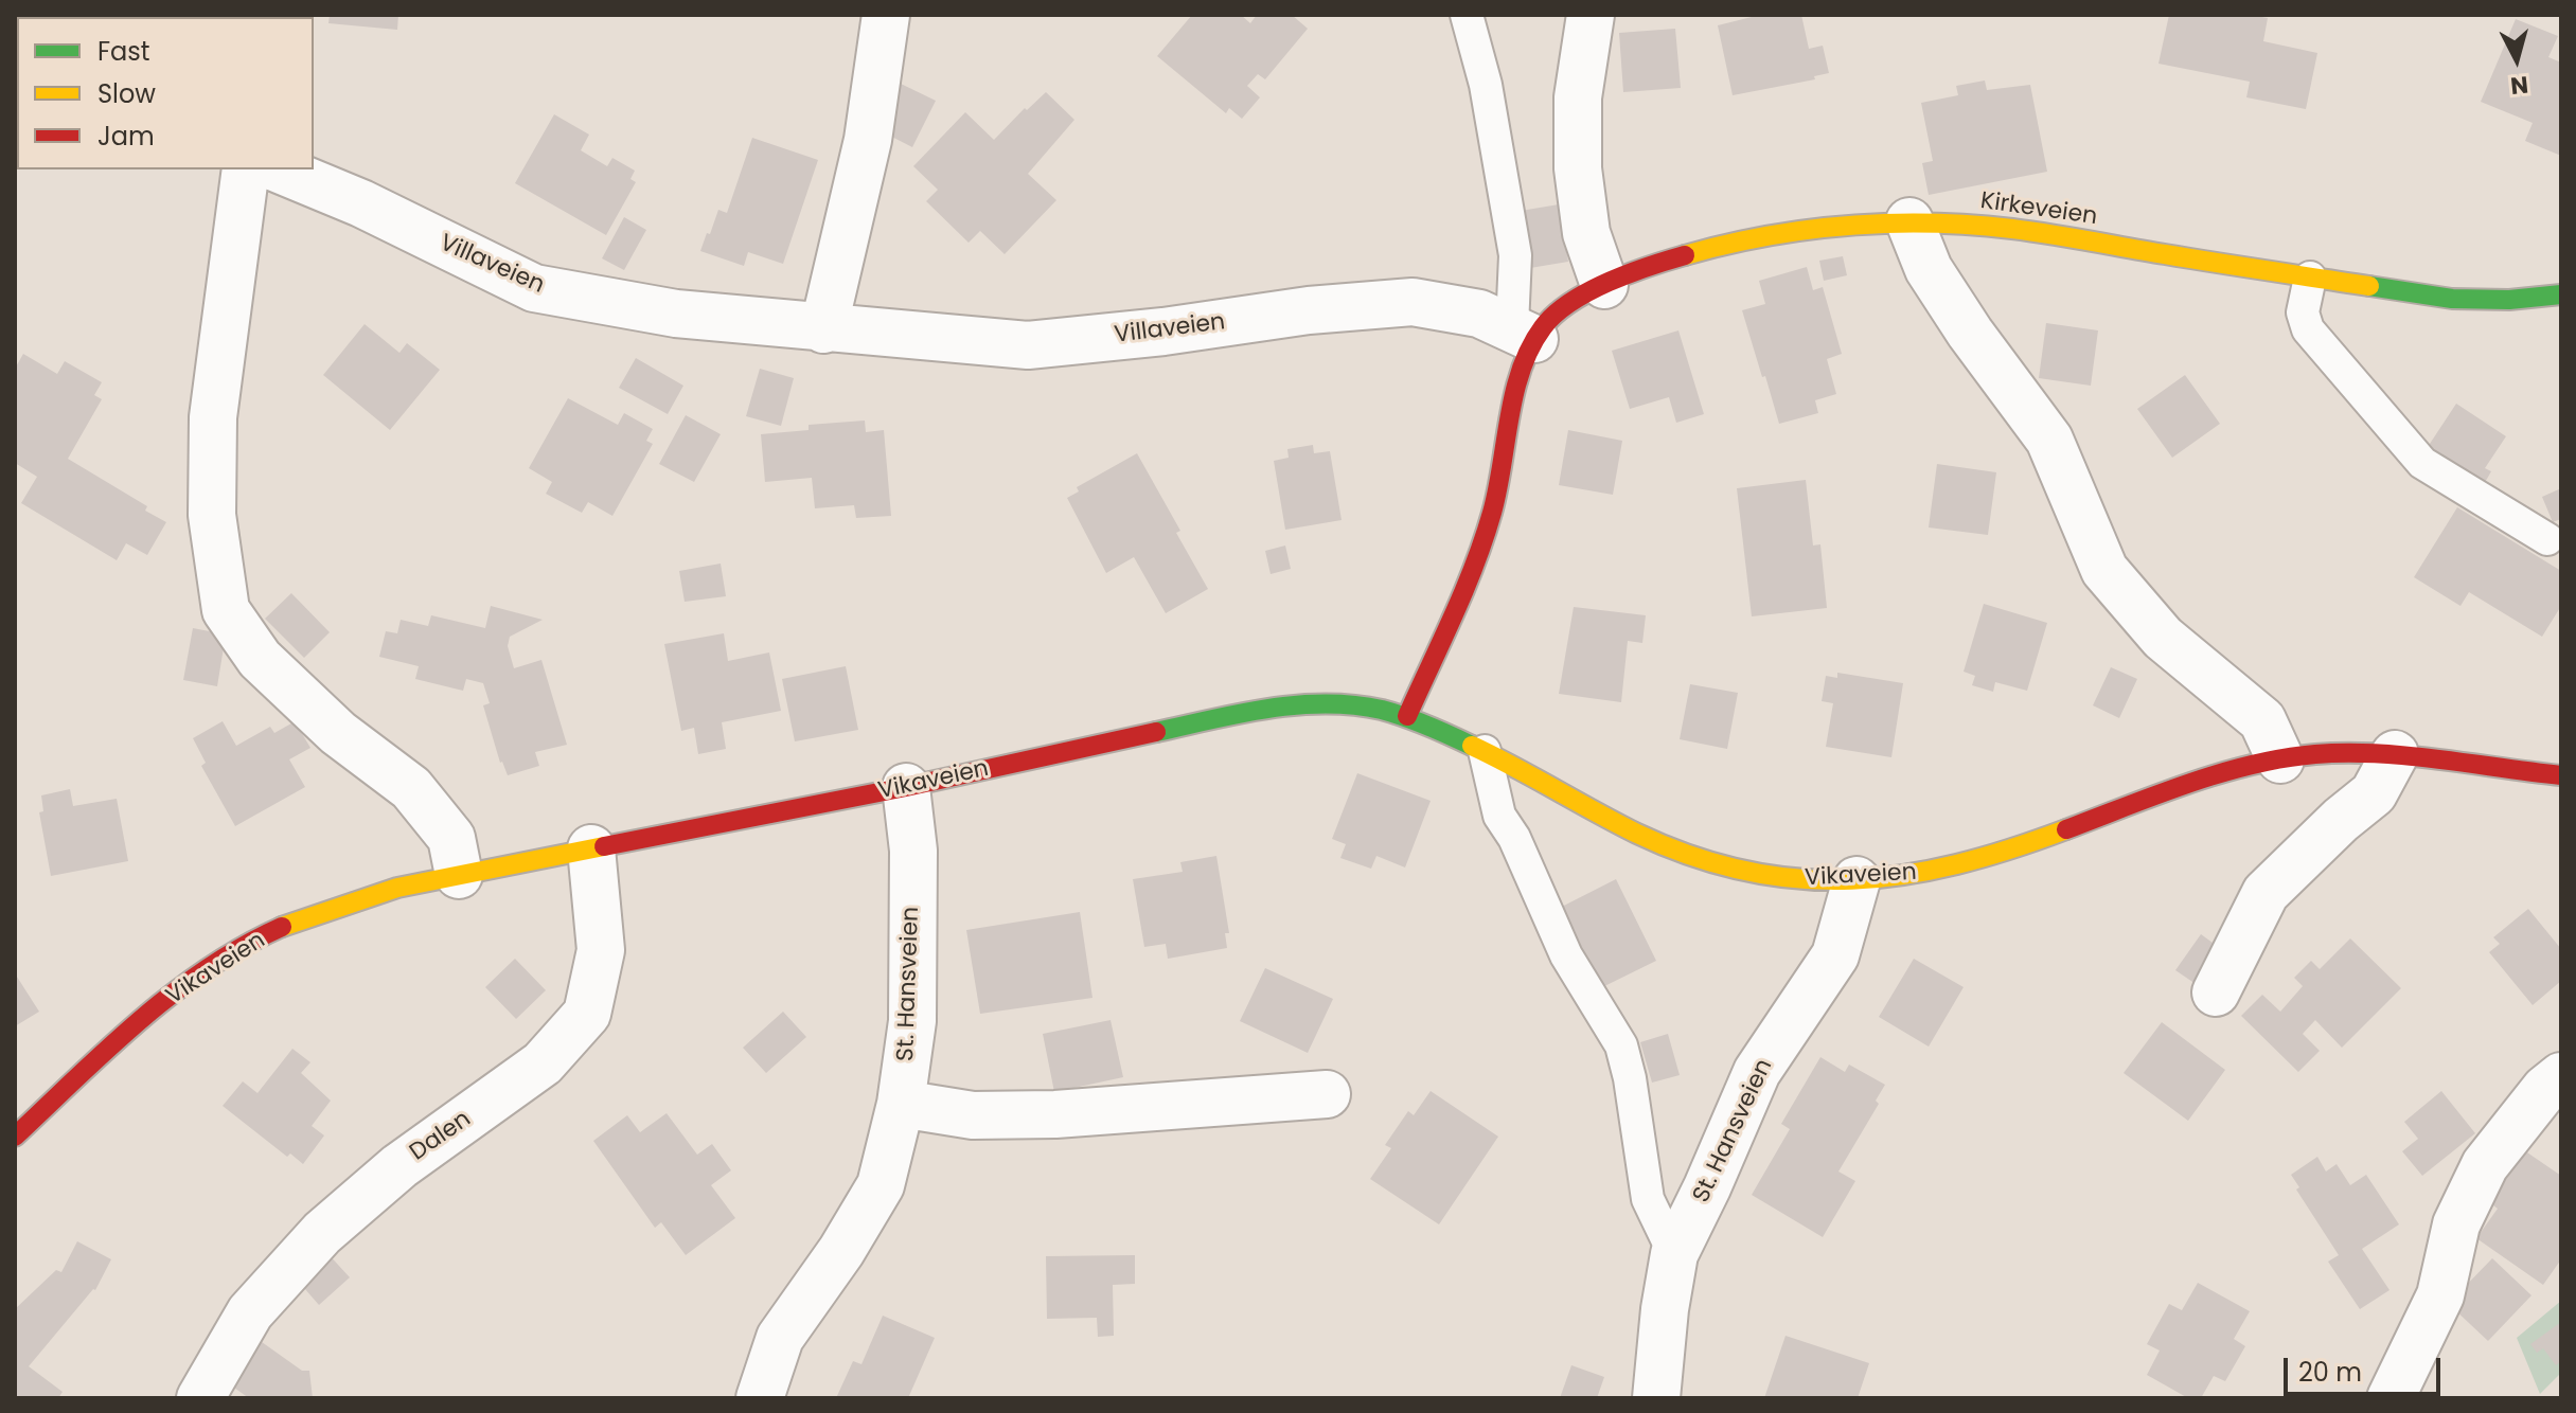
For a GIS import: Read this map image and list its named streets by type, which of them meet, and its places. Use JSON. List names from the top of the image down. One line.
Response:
{"streets":{"main road":["Kirkeveien","Vikaveien"],"street":["Villaveien","St. Hansveien","Dalen"]},"crossings":[["Kirkeveien","Villaveien"],["Vikaveien","St. Hansveien"],["Vikaveien","Dalen"]],"legend":["Fast","Slow","Jam"],"scale_bar":"20 m","north":"bottom"}
